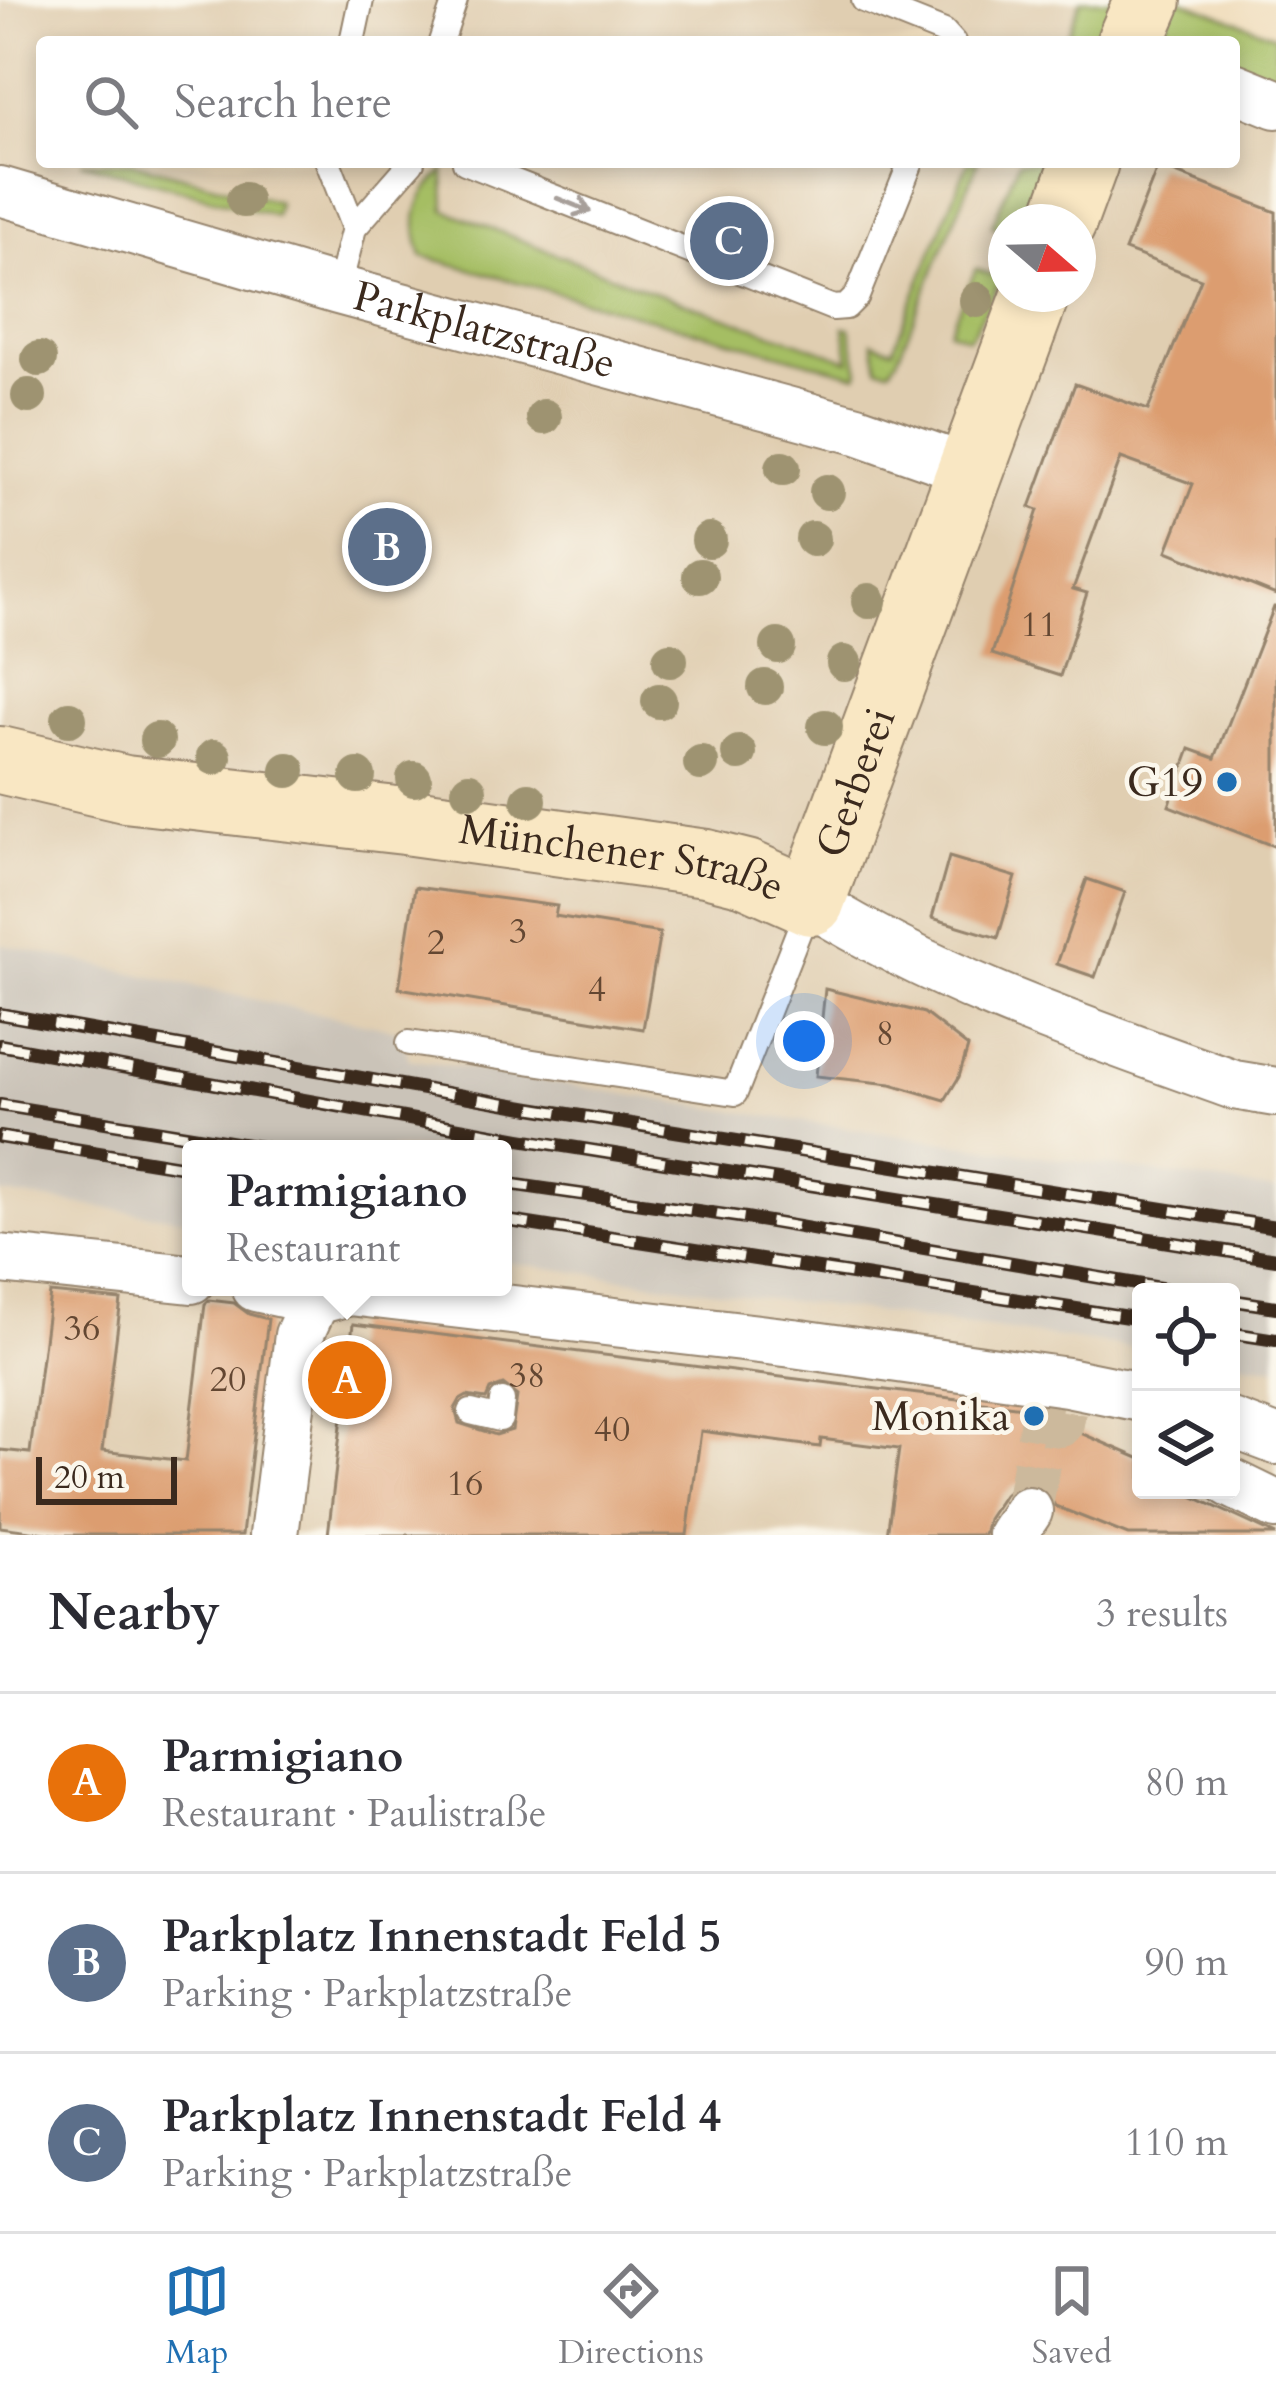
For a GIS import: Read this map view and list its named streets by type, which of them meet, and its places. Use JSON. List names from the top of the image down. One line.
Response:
{"streets":{"main road":["Gerberei","Münchener Straße"],"street":["Parkplatzstraße"]},"crossings":[["Parkplatzstraße","Gerberei"],["Gerberei","Münchener Straße"]],"places":["G19","Monika"],"house_numbers":["11","3","2","4","8","36","38","20","40","16"],"scale_bar":"20 m","north":"right","page":{"search":"Search here","pins":["C","B","A"],"popup":["Parmigiano","Restaurant"],"scale":"20 m","heading":["Nearby","3 results"],"list":[{"mark":"A","name":"Parmigiano","note":"Restaurant · Paulistraße","value":"80 m"},{"mark":"B","name":"Parkplatz Innenstadt Feld 5","note":"Parking · Parkplatzstraße","value":"90 m"},{"mark":"C","name":"Parkplatz Innenstadt Feld 4","note":"Parking · Parkplatzstraße","value":"110 m"}],"nav":["Map","Directions","Saved"]}}
